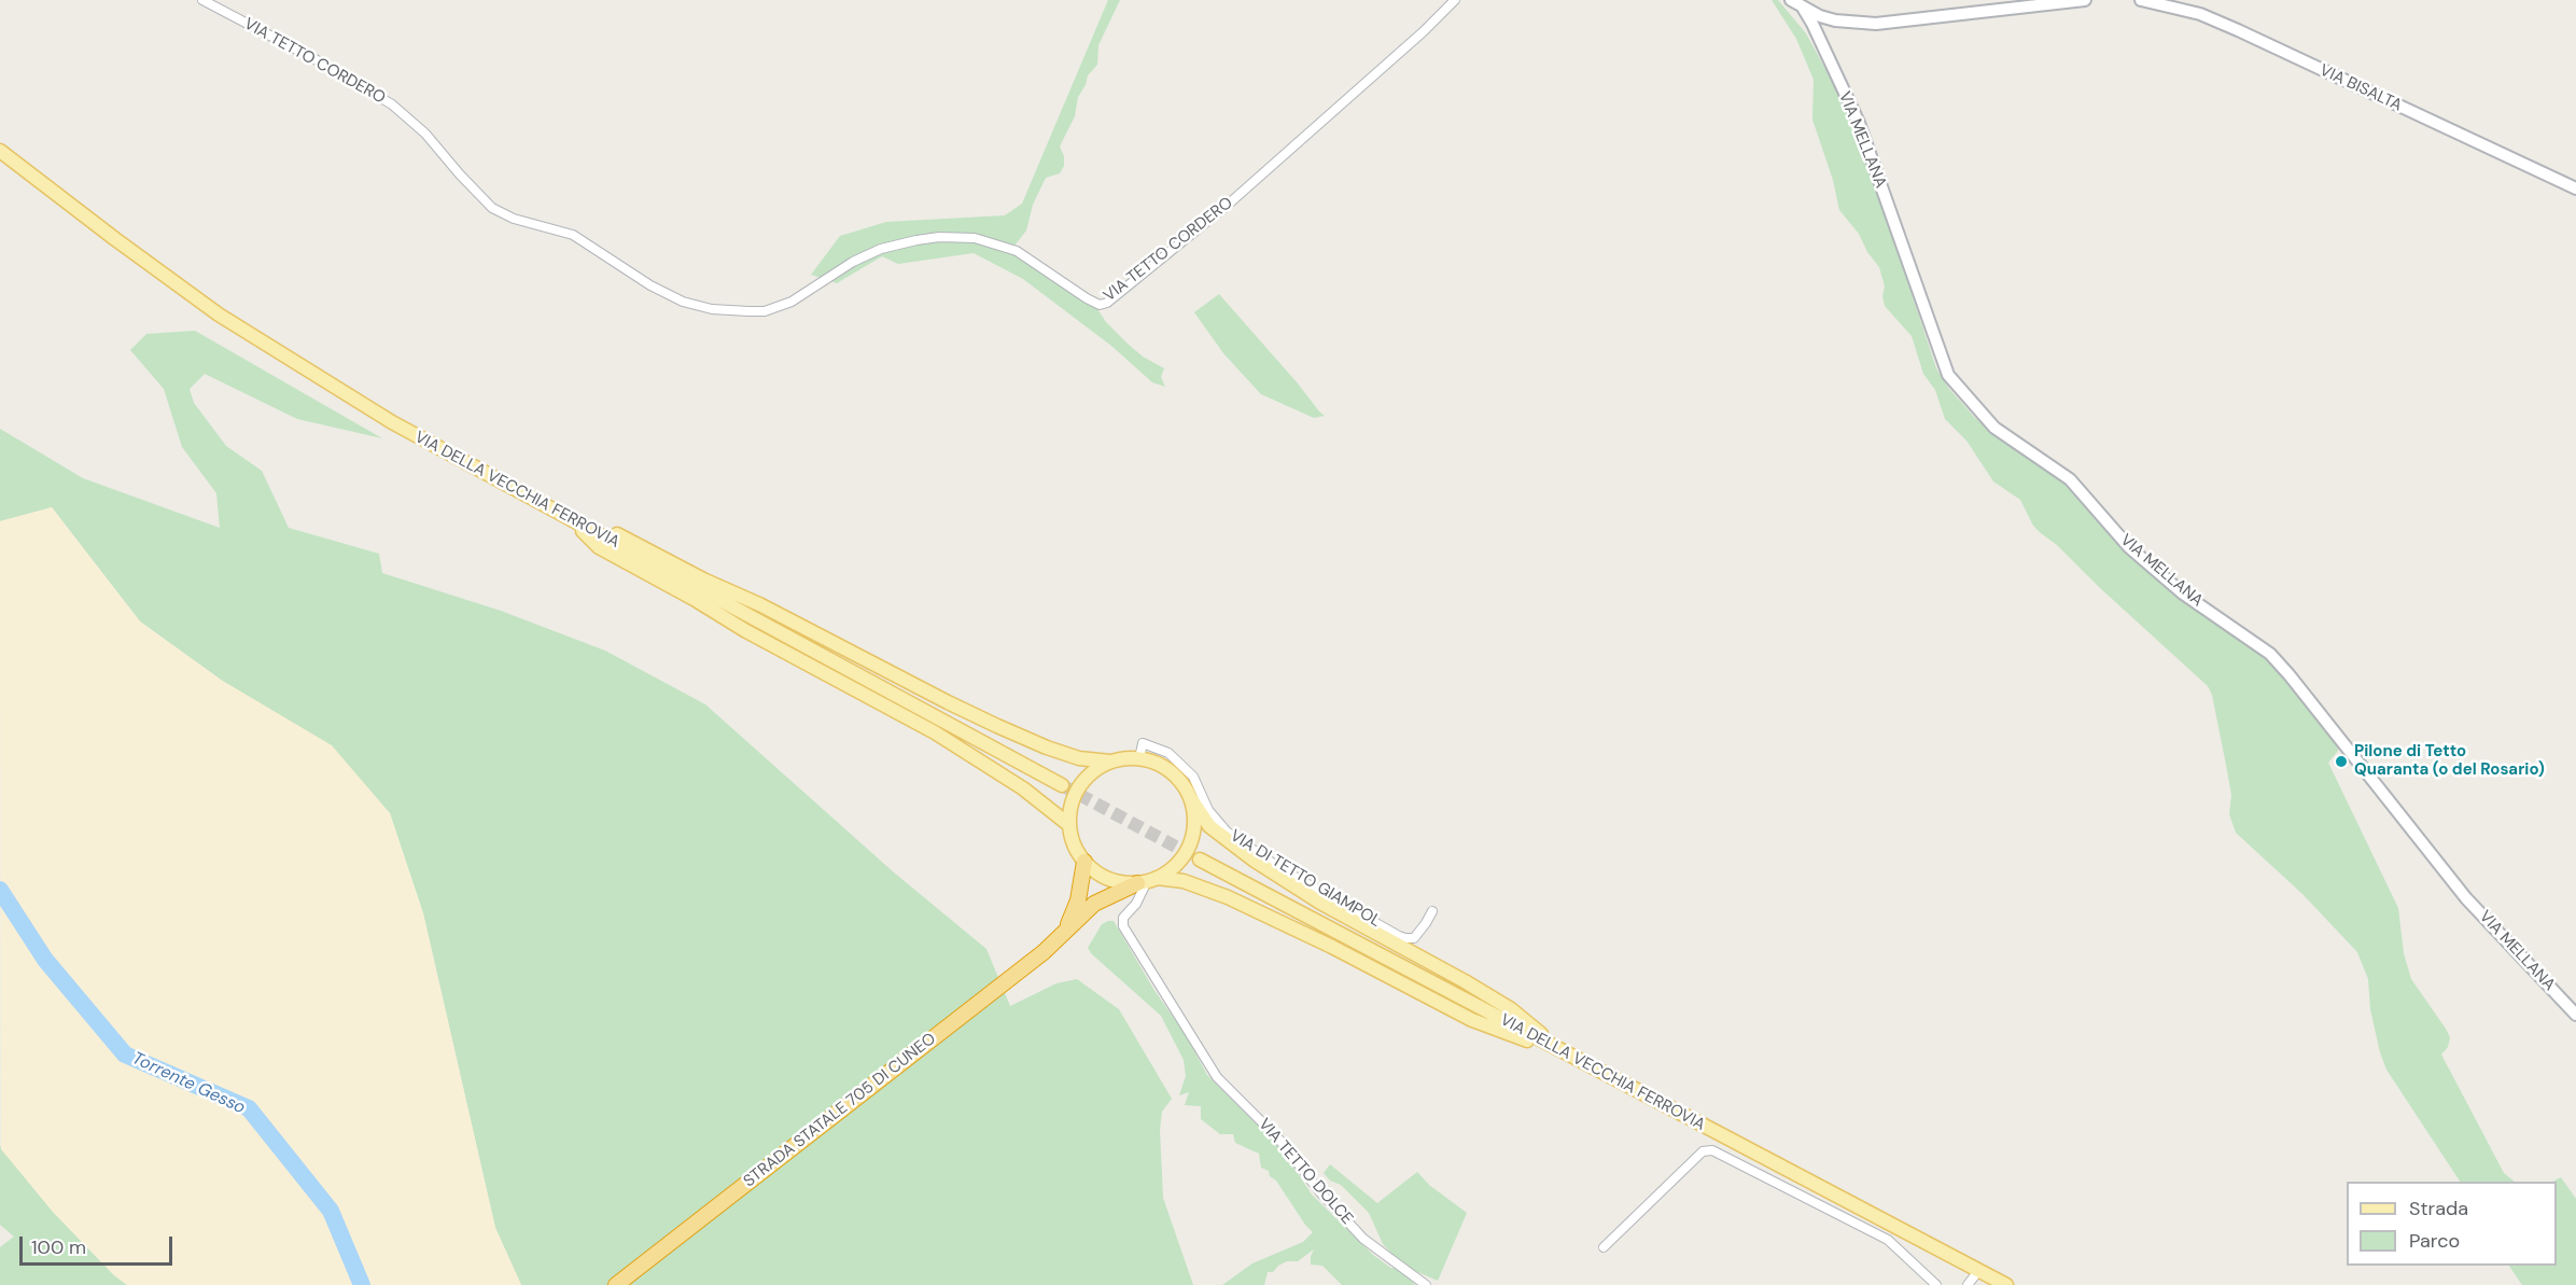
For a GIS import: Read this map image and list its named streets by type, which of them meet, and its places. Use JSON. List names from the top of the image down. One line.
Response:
{"streets":{"highway":["STRADA STATALE 705 DI CUNEO"],"main road":["VIA DELLA VECCHIA FERROVIA"],"street":["VIA TETTO CORDERO","VIA BISALTA","VIA MELLANA","VIA DI TETTO GIAMPOL","VIA TETTO DOLCE"]},"crossings":[["VIA DI TETTO GIAMPOL","STRADA STATALE 705 DI CUNEO"],["VIA DI TETTO GIAMPOL","VIA TETTO DOLCE"],["STRADA STATALE 705 DI CUNEO","VIA TETTO DOLCE"]],"water":["Torrente Gesso"],"places":["Pilone di Tetto Quaranta (o del Rosario)"],"legend":["Strada","Parco"],"scale_bar":"100 m"}
